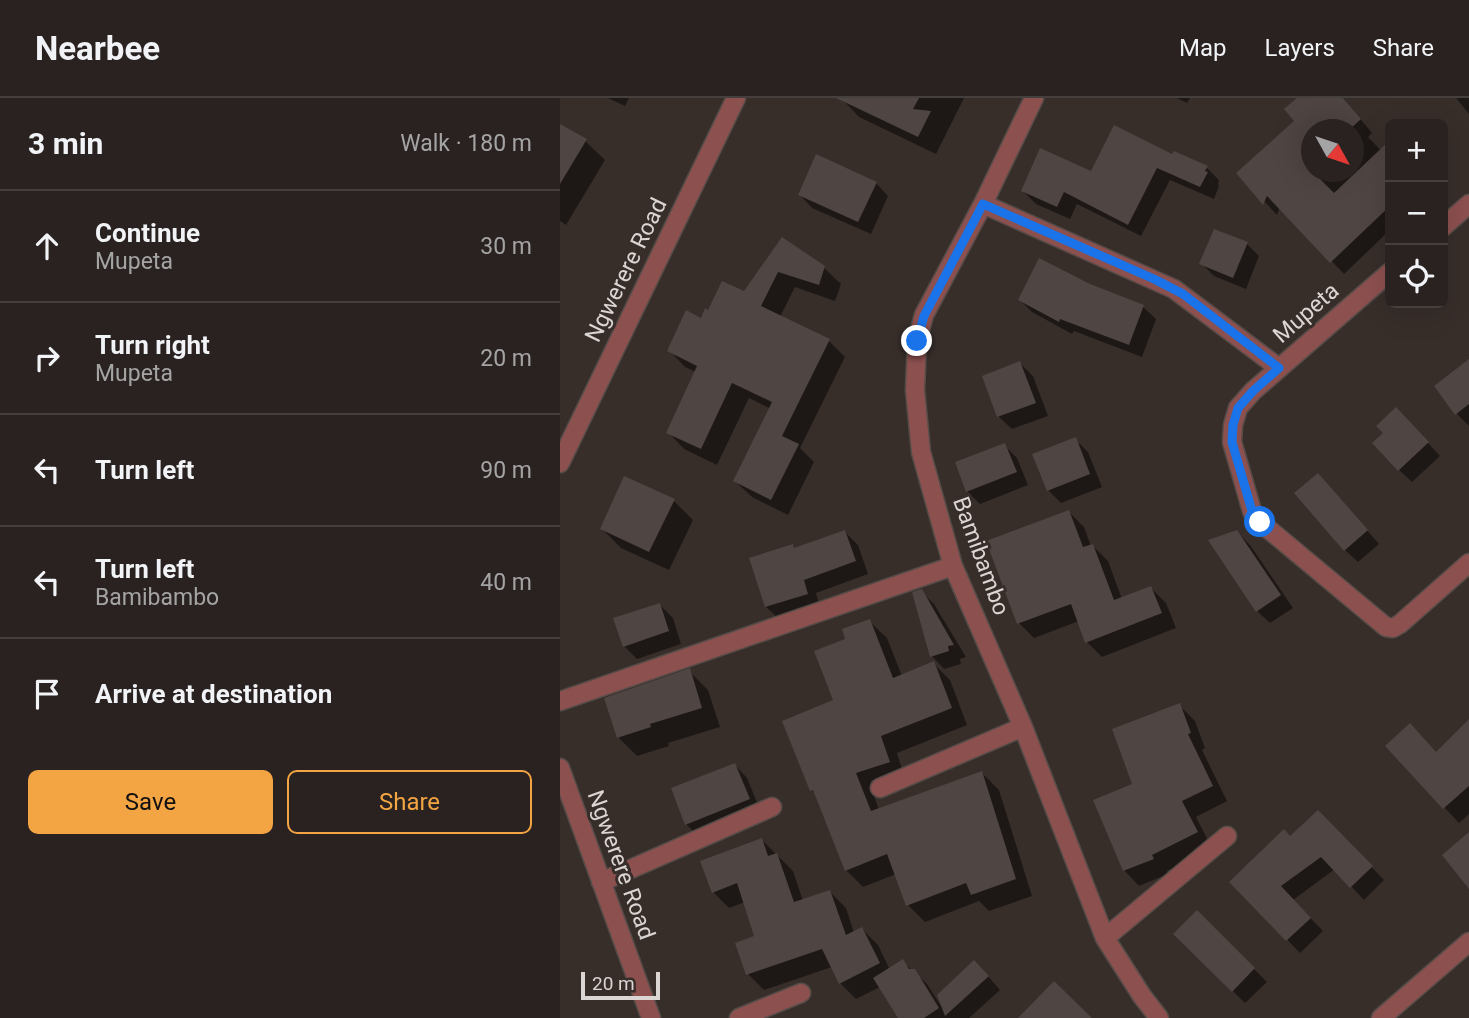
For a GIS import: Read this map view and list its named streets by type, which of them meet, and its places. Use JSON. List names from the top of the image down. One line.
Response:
{"streets":{"street":["Ngwerere Road","Mupeta","Bamibambo"]},"scale_bar":"20 m","north":"bottom right","page":{"header":"Nearbee","nav":["Map","Layers","Share"],"heading":["3 min","Walk · 180 m"],"map_buttons":["+","−"],"list":[["Continue","Mupeta","30 m"],["Turn right","Mupeta","20 m"],["Turn left","90 m"],["Turn left","Bamibambo","40 m"],"Arrive at destination"],"buttons":["Save","Share"],"scale":"20 m"}}
